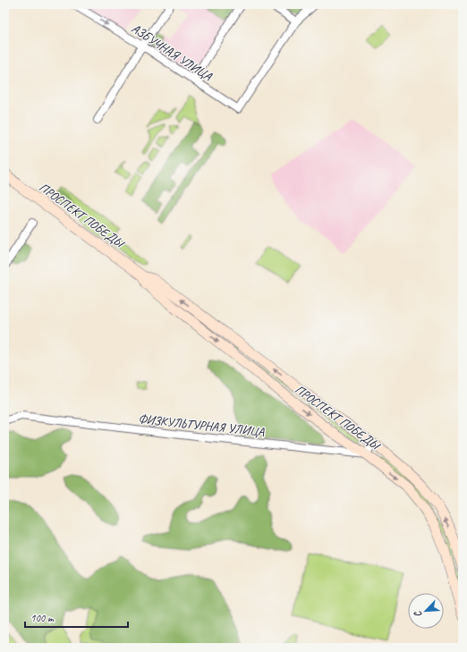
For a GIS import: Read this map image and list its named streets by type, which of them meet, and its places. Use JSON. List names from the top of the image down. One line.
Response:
{"streets":{"street":["АЗБУЧНАЯ УЛИЦА","ПРОСПЕКТ ПОБЕДЫ","ФИЗКУЛЬТУРНАЯ УЛИЦА"]},"crossings":[["ПРОСПЕКТ ПОБЕДЫ","ФИЗКУЛЬТУРНАЯ УЛИЦА"]],"scale_bar":"100 m","north":"bottom left"}
